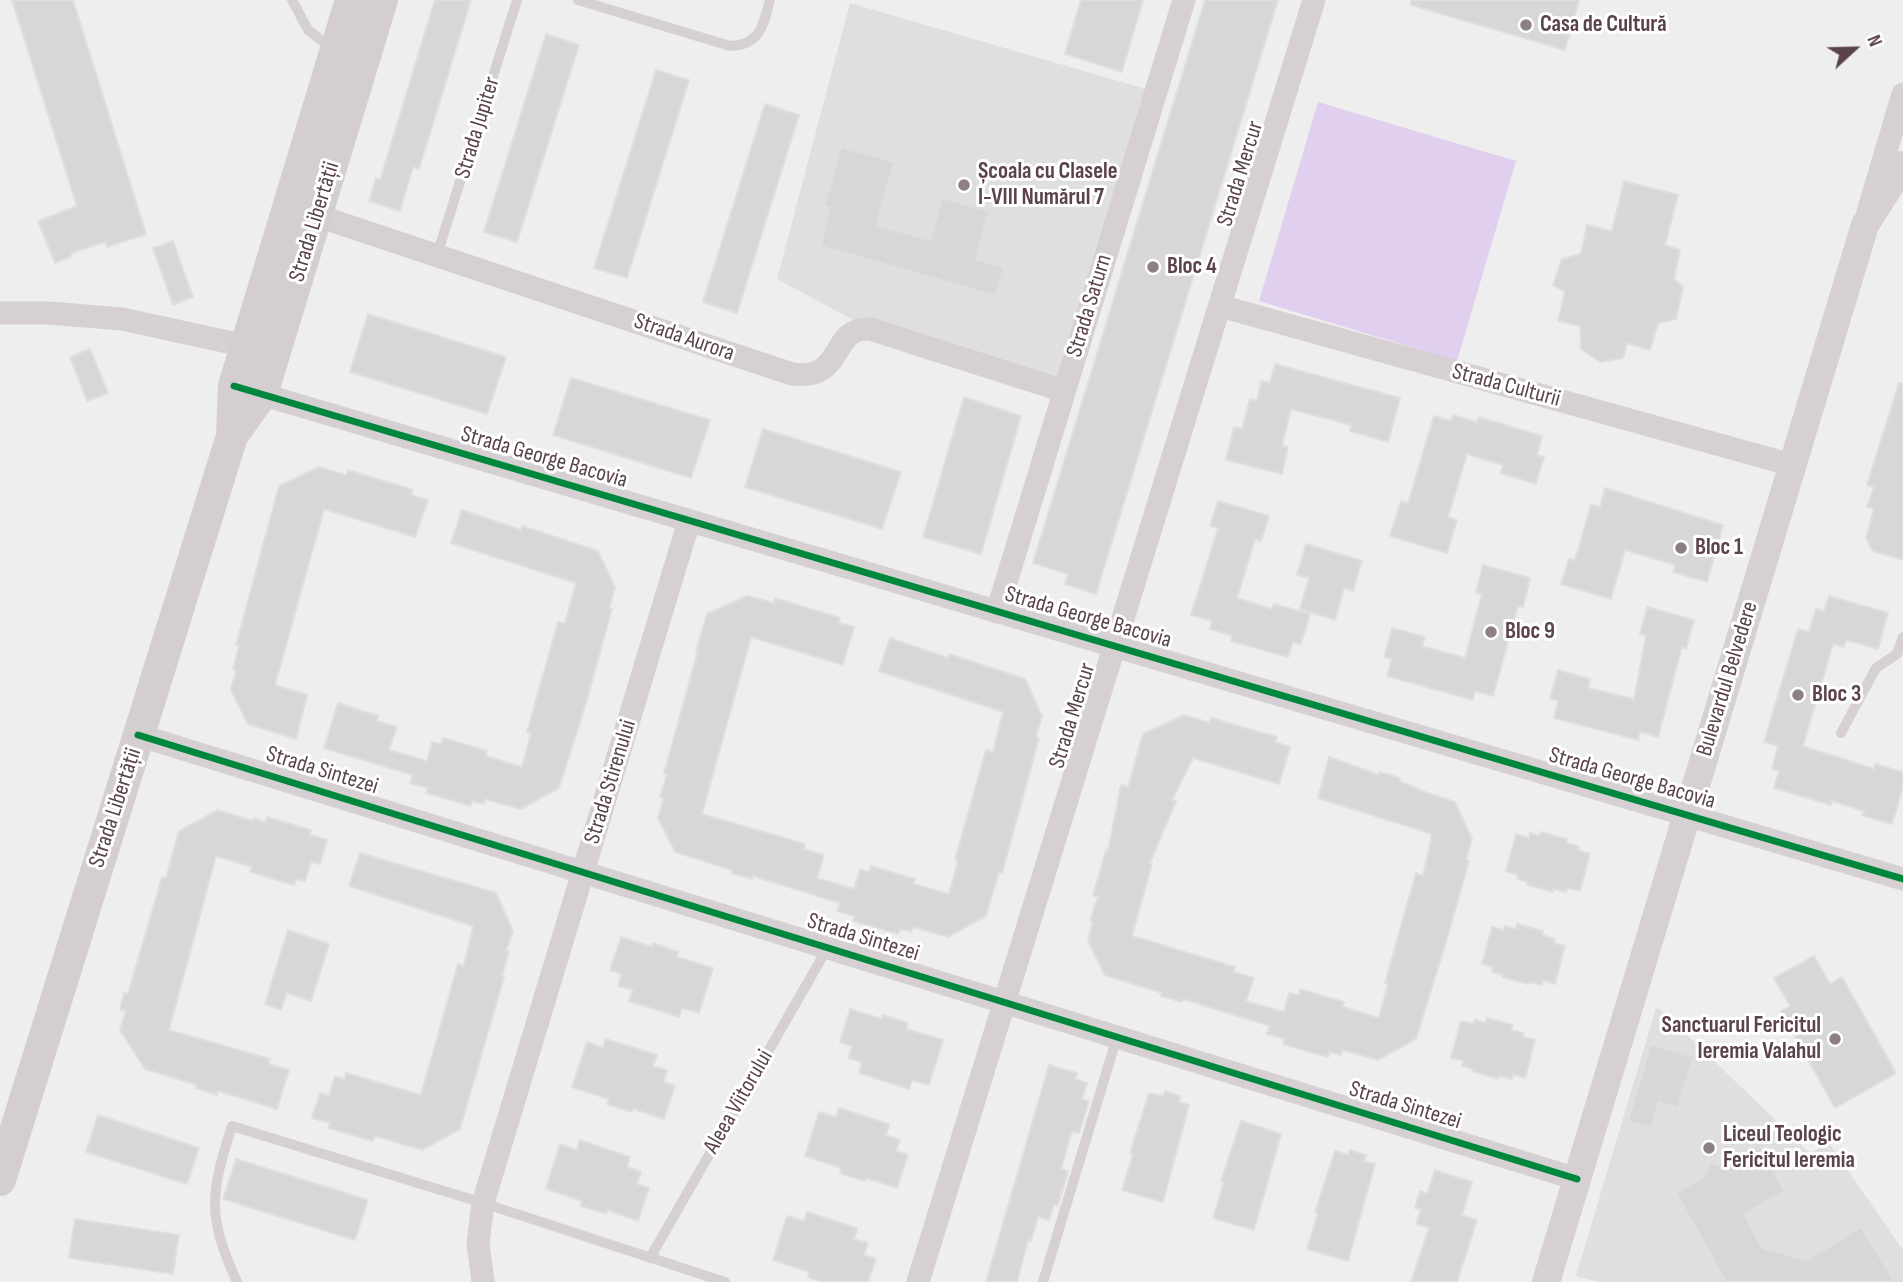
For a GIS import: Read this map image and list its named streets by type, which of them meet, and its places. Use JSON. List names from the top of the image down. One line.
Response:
{"streets":{"main road":["Strada Libertății"],"street":["Strada Mercur","Strada Saturn","Strada Aurora","Strada Culturii","Strada George Bacovia","Bulevardul Belvedere","Strada Sintezei","Strada Stirenului"],"lane":["Strada Jupiter","Aleea Viitorului"]},"crossings":[["Strada Jupiter","Strada Aurora"],["Strada Mercur","Strada Culturii"],["Strada Mercur","Strada George Bacovia"],["Strada Mercur","Strada Sintezei"],["Strada Libertății","Strada Aurora"],["Strada Libertății","Strada George Bacovia"],["Strada Libertății","Strada Sintezei"],["Strada Saturn","Strada Aurora"],["Strada Saturn","Strada George Bacovia"],["Strada Culturii","Bulevardul Belvedere"],["Strada George Bacovia","Bulevardul Belvedere"],["Strada George Bacovia","Strada Stirenului"],["Bulevardul Belvedere","Strada Sintezei"],["Strada Sintezei","Strada Stirenului"],["Strada Sintezei","Aleea Viitorului"]],"places":["Casa de Cultură","Școala cu Clasele I-VIII Numărul 7","Bloc 4","Bloc 1","Bloc 9","Bloc 3","Sanctuarul Fericitul Ieremia Valahul","Liceul Teologic Fericitul Ieremia"],"north":"right"}
